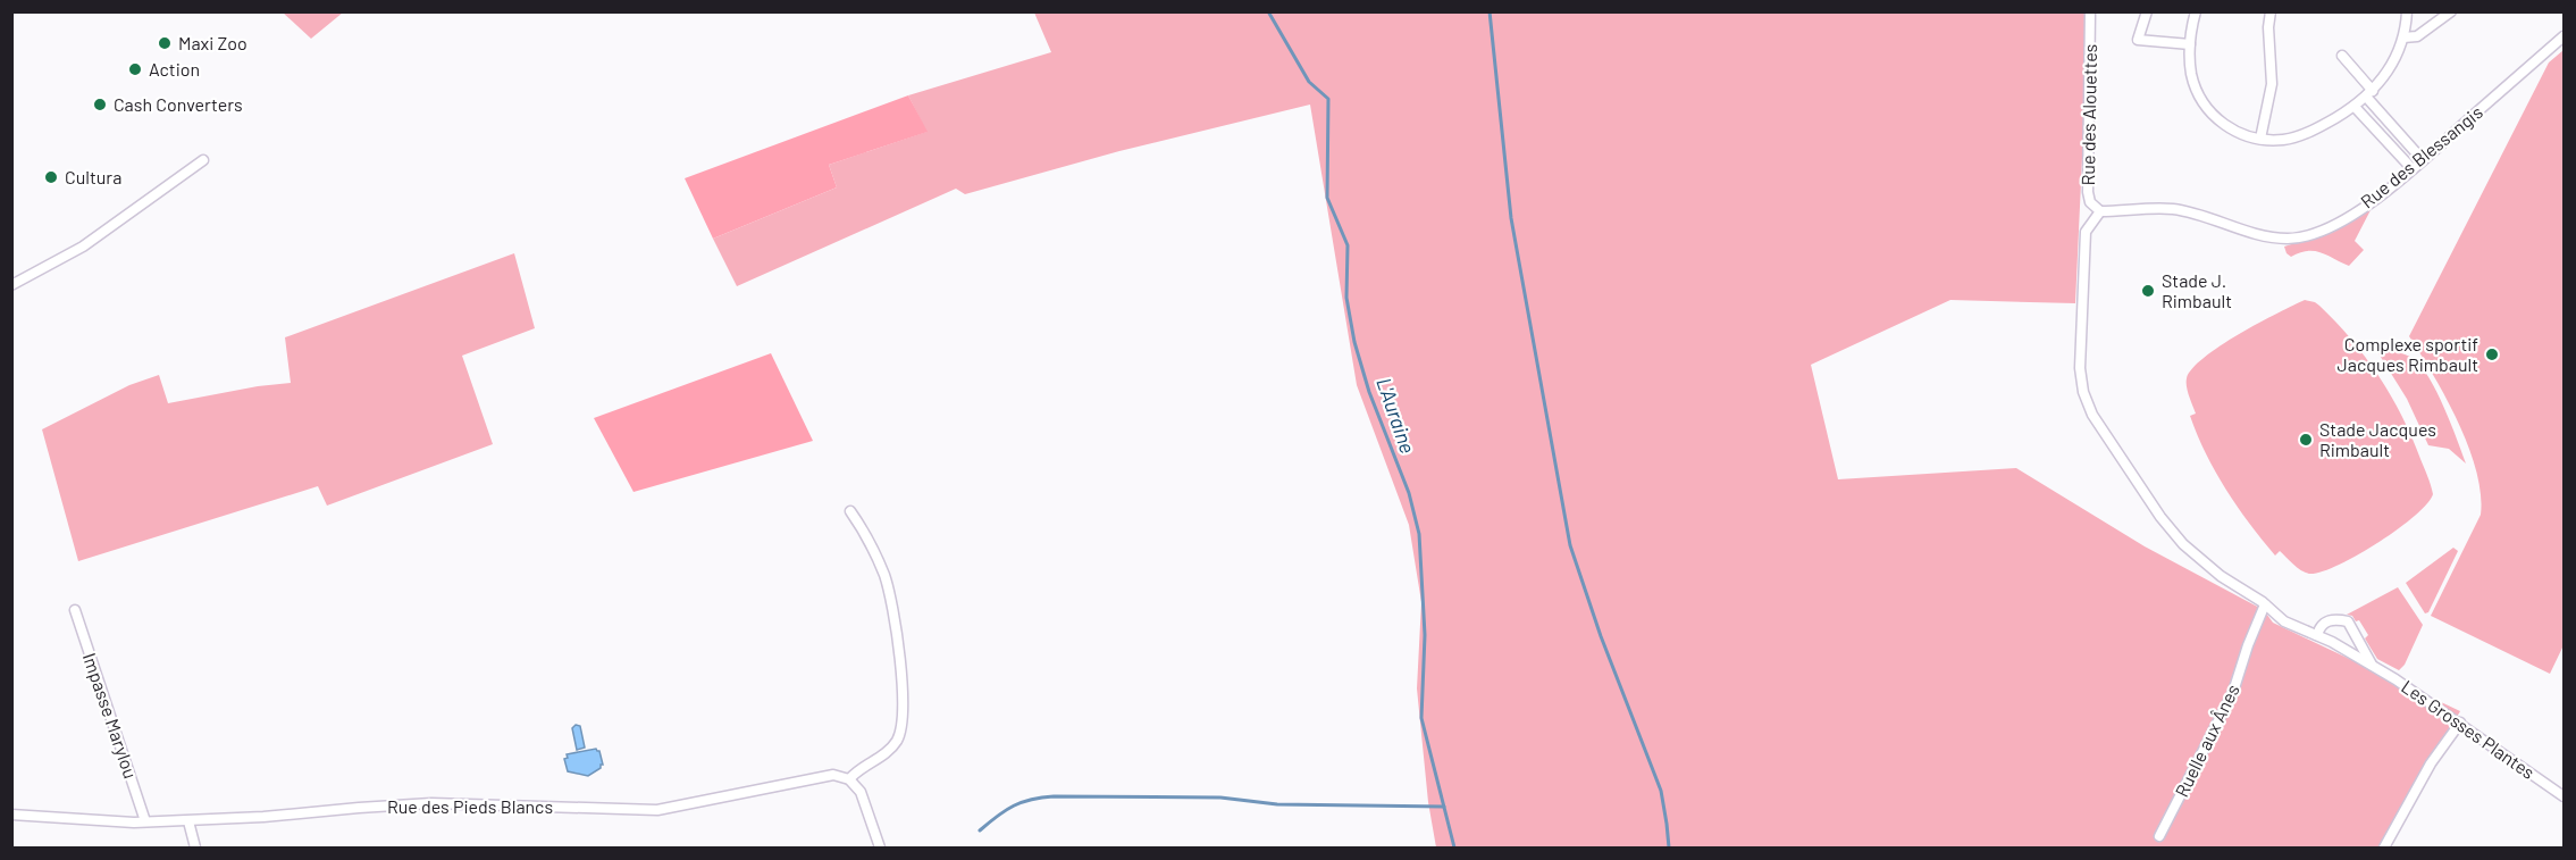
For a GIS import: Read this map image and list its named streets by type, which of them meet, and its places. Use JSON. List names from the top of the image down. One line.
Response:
{"streets":{"street":["Rue des Alouettes","Rue des Blessangis","Impasse Marylou","Les Grosses Plantes","Ruelle aux Ânes","Rue des Pieds Blancs"]},"crossings":[["Rue des Alouettes","Rue des Blessangis"],["Rue des Alouettes","Les Grosses Plantes"],["Rue des Blessangis","Les Grosses Plantes"],["Impasse Marylou","Rue des Pieds Blancs"],["Les Grosses Plantes","Ruelle aux Ânes"]],"water":["L'Auraine"],"places":["Maxi Zoo","Action","Cash Converters","Cultura","Stade J. Rimbault","Complexe sportif Jacques Rimbault","Stade Jacques Rimbault"]}
